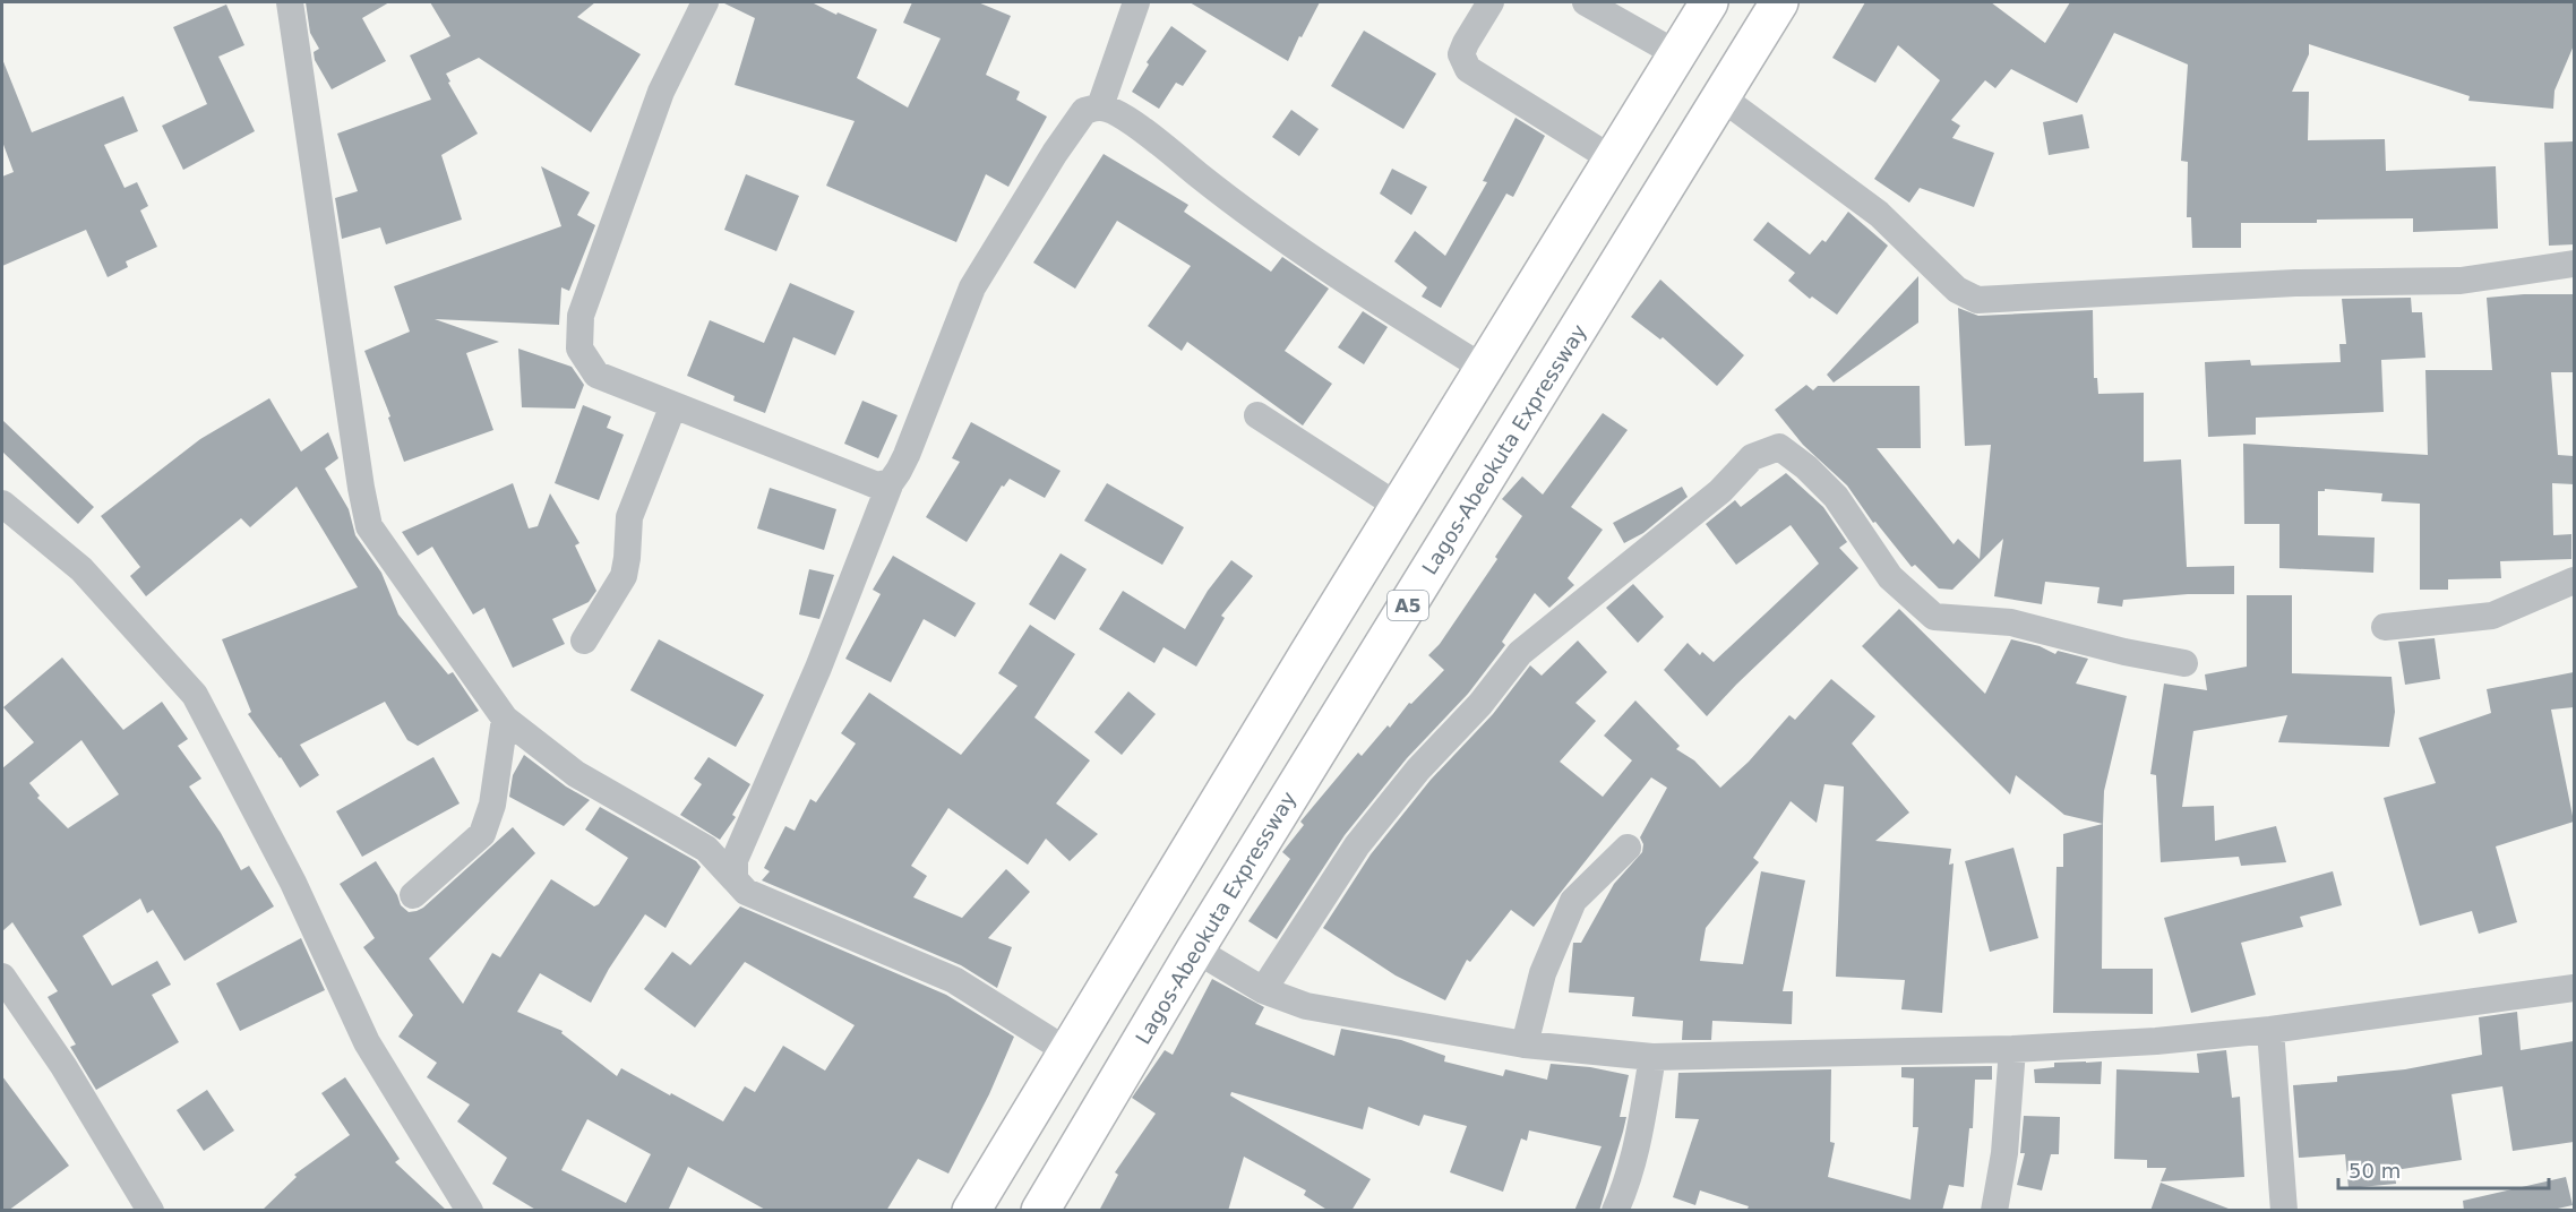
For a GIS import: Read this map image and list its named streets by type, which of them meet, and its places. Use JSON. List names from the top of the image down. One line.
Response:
{"streets":{"highway":["Lagos-Abeokuta Expressway","A5"]},"scale_bar":"50 m"}
